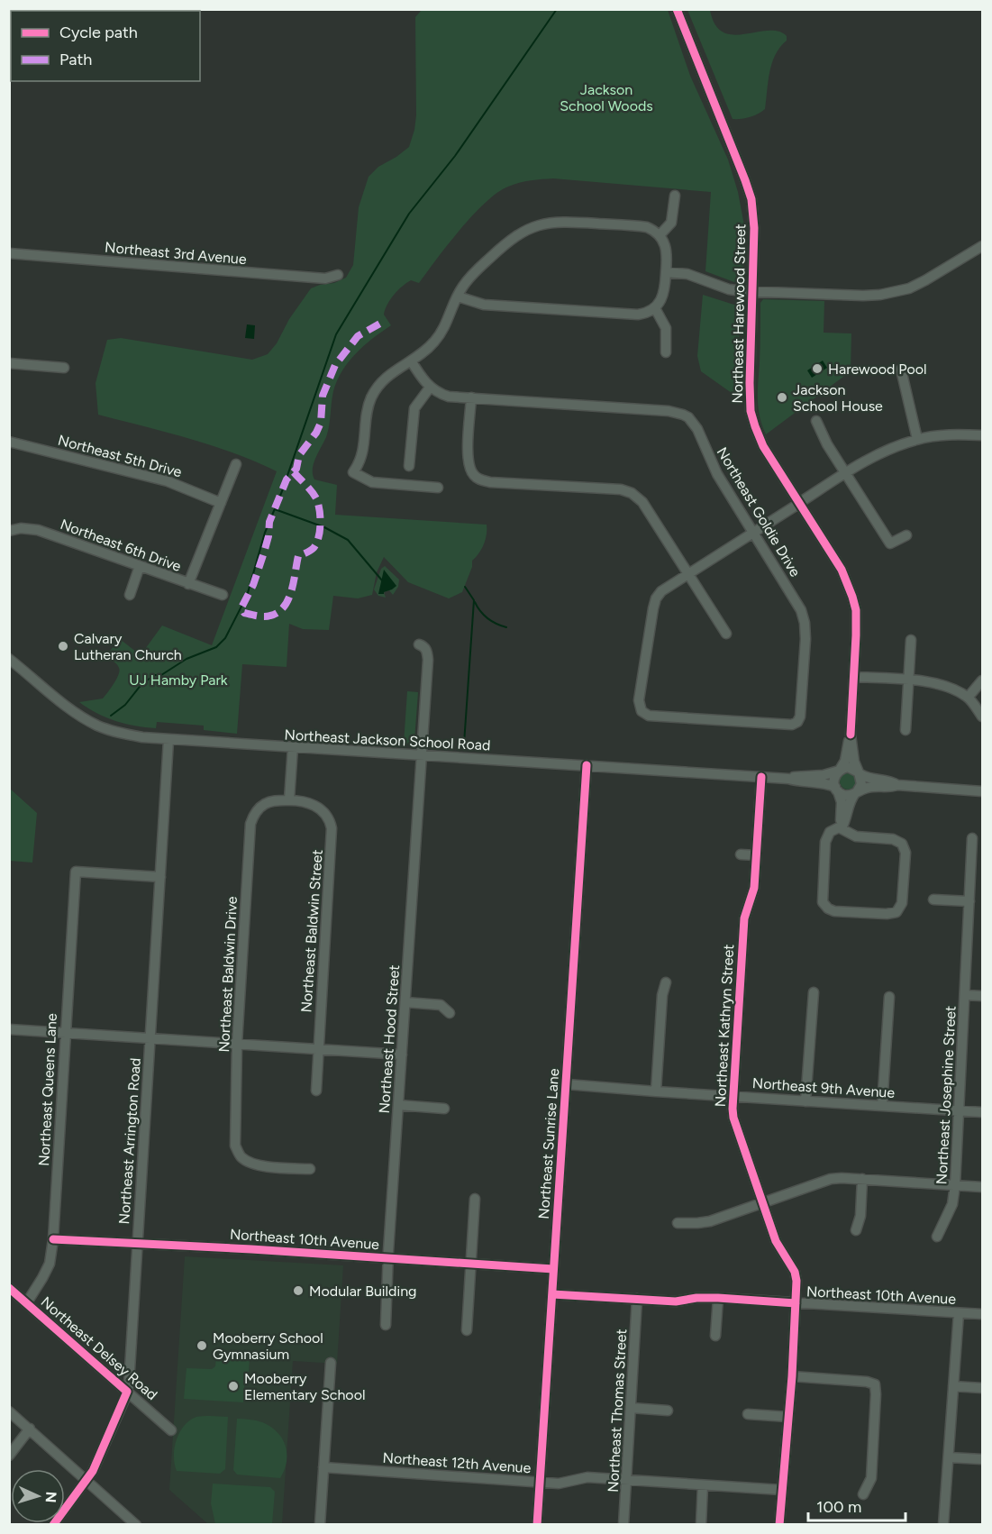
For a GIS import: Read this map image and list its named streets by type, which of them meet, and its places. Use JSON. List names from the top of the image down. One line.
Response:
{"streets":{"street":["Northeast 3rd Avenue","Northeast Harewood Street","Northeast 5th Drive","Northeast Goldie Drive","Northeast 6th Drive","Northeast Jackson School Road","Northeast Baldwin Street","Northeast Baldwin Drive","Northeast Kathryn Street","Northeast Hood Street","Northeast 9th Avenue","Northeast Queens Lane","Northeast Josephine Street","Northeast Arrington Road","Northeast Sunrise Lane","Northeast 10th Avenue","Northeast Delsey Road","Northeast Thomas Street","Northeast 12th Avenue"]},"crossings":[["Northeast Harewood Street","Northeast Jackson School Road"],["Northeast Jackson School Road","Northeast Kathryn Street"],["Northeast Jackson School Road","Northeast Hood Street"],["Northeast Jackson School Road","Northeast Arrington Road"],["Northeast Jackson School Road","Northeast Sunrise Lane"],["Northeast Baldwin Street","Northeast Baldwin Drive"],["Northeast Kathryn Street","Northeast 9th Avenue"],["Northeast Kathryn Street","Northeast 10th Avenue"],["Northeast Kathryn Street","Northeast 12th Avenue"],["Northeast Hood Street","Northeast 10th Avenue"],["Northeast 9th Avenue","Northeast Josephine Street"],["Northeast 9th Avenue","Northeast Sunrise Lane"],["Northeast Queens Lane","Northeast Arrington Road"],["Northeast Queens Lane","Northeast 10th Avenue"],["Northeast Queens Lane","Northeast Delsey Road"],["Northeast Arrington Road","Northeast 10th Avenue"],["Northeast Arrington Road","Northeast Delsey Road"],["Northeast Sunrise Lane","Northeast 10th Avenue"],["Northeast Sunrise Lane","Northeast 12th Avenue"],["Northeast 10th Avenue","Northeast Thomas Street"],["Northeast Thomas Street","Northeast 12th Avenue"]],"parks":["Jackson School Woods","UJ Hamby Park"],"places":["Harewood Pool","Jackson School House","Calvary Lutheran Church","Modular Building","Mooberry School Gymnasium","Mooberry Elementary School"],"legend":["Cycle path","Path"],"scale_bar":"100 m","north":"right"}
